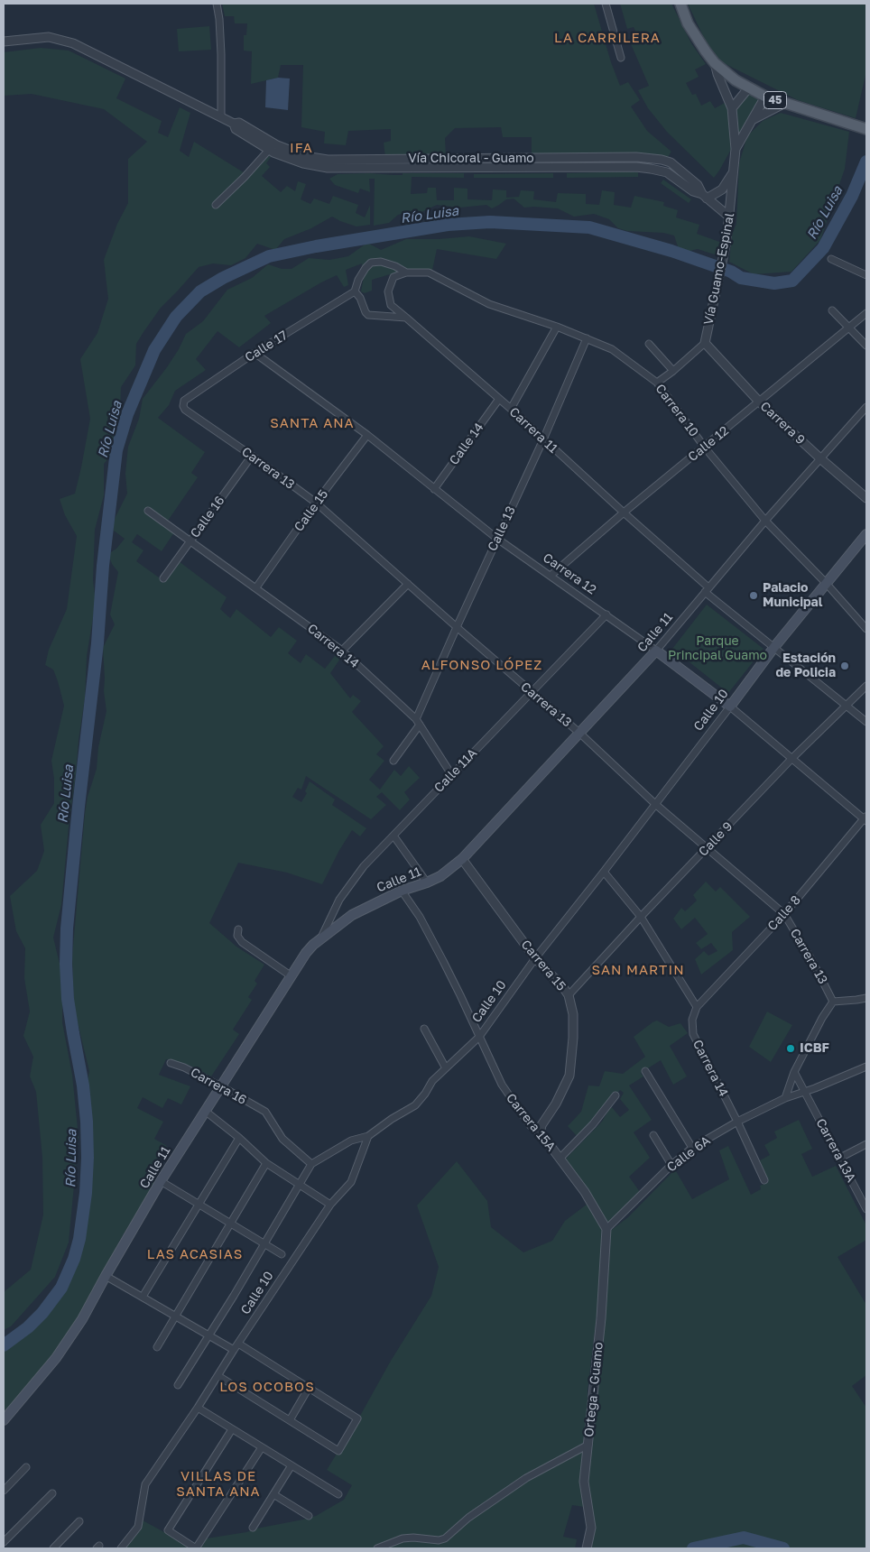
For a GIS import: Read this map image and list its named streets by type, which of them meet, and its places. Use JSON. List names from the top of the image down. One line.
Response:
{"streets":{"main road":["45","Carrera 12","Calle 11","Calle 10"],"street":["Vía Chicoral - Guamo","Vía Guamo-Espinal","Calle 17","Carrera 10","Carrera 9","Carrera 11","Calle 14","Calle 12","Carrera 13","Calle 15","Calle 16","Calle 13","Carrera 14","Calle 11A","Calle 9","Calle 8","Carrera 15","Carrera 16","Carrera 15A","Carrera 13A","Calle 6A","Ortega - Guamo"]},"crossings":[["45","Vía Guamo-Espinal"],["Vía Chicoral - Guamo","Vía Guamo-Espinal"],["Vía Guamo-Espinal","Carrera 9"],["Calle 17","Carrera 13"],["Calle 17","Carrera 12"],["Carrera 10","Carrera 11"],["Carrera 10","Calle 12"],["Carrera 10","Calle 13"],["Carrera 10","Calle 11"],["Carrera 10","Calle 10"],["Carrera 9","Calle 12"],["Carrera 9","Calle 11"],["Carrera 11","Calle 14"],["Carrera 11","Calle 12"],["Carrera 11","Calle 13"],["Carrera 11","Calle 11"],["Carrera 11","Calle 10"],["Carrera 11","Calle 9"],["Calle 14","Carrera 12"],["Calle 12","Carrera 12"],["Carrera 13","Calle 15"],["Carrera 13","Calle 16"],["Carrera 13","Calle 13"],["Carrera 13","Calle 11"],["Carrera 13","Calle 10"],["Carrera 13","Calle 11A"],["Carrera 13","Calle 9"],["Carrera 13","Calle 8"],["Calle 15","Carrera 12"],["Calle 15","Carrera 14"],["Calle 16","Carrera 14"],["Calle 13","Carrera 12"],["Calle 13","Carrera 14"],["Carrera 12","Calle 11"],["Carrera 12","Calle 10"],["Carrera 12","Calle 11A"],["Carrera 12","Calle 9"],["Carrera 12","Calle 8"],["Calle 11","Calle 11A"],["Calle 11","Carrera 15"],["Calle 11","Carrera 16"],["Calle 11","Carrera 15A"],["Carrera 14","Calle 11A"],["Carrera 14","Calle 8"],["Carrera 14","Calle 6A"],["Calle 10","Carrera 15"],["Calle 10","Carrera 15A"],["Calle 9","Carrera 15"],["Carrera 15","Carrera 15A"],["Carrera 15A","Calle 6A"],["Carrera 15A","Ortega - Guamo"],["Carrera 13A","Calle 6A"],["Calle 6A","Ortega - Guamo"]],"districts":["LA CARRILERA","IFA","SANTA ANA","ALFONSO LÓPEZ","SAN MARTIN","LAS ACASIAS","LOS OCOBOS","VILLAS DE SANTA ANA"],"water":["Río Luisa"],"parks":["Parque Principal Guamo"],"places":["Palacio Municipal","Estación de Policia","ICBF"]}
